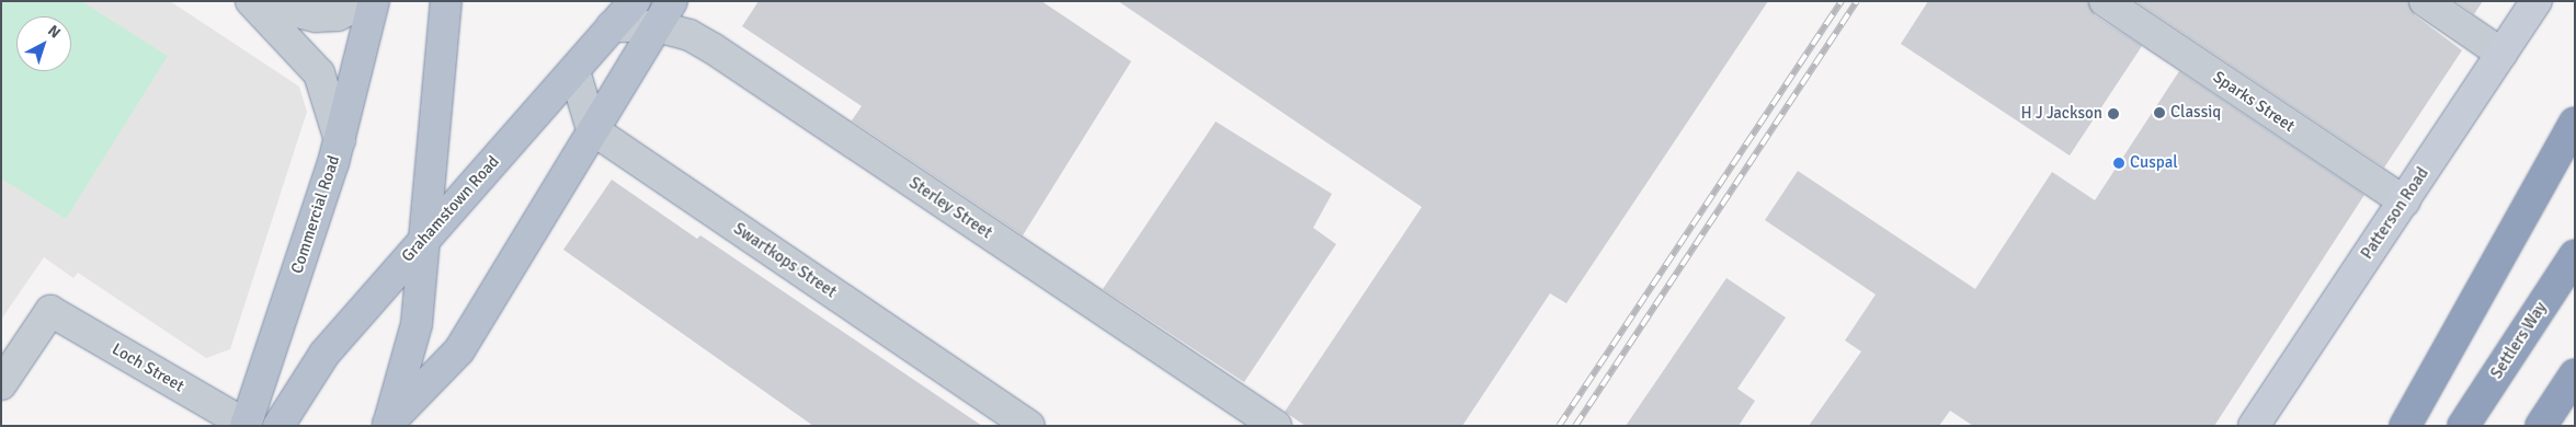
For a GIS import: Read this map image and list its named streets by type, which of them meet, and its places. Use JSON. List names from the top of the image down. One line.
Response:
{"streets":{"highway":["Settlers Way"],"main road":["Grahamstown Road","Commercial Road"],"street":["Sparks Street","Sterley Street","Patterson Road","Swartkops Street","Loch Street"]},"crossings":[["Sparks Street","Patterson Road"],["Sterley Street","Grahamstown Road"],["Commercial Road","Loch Street"]],"places":["Classiq","H J Jackson","Cuspal"],"north":"top right"}
